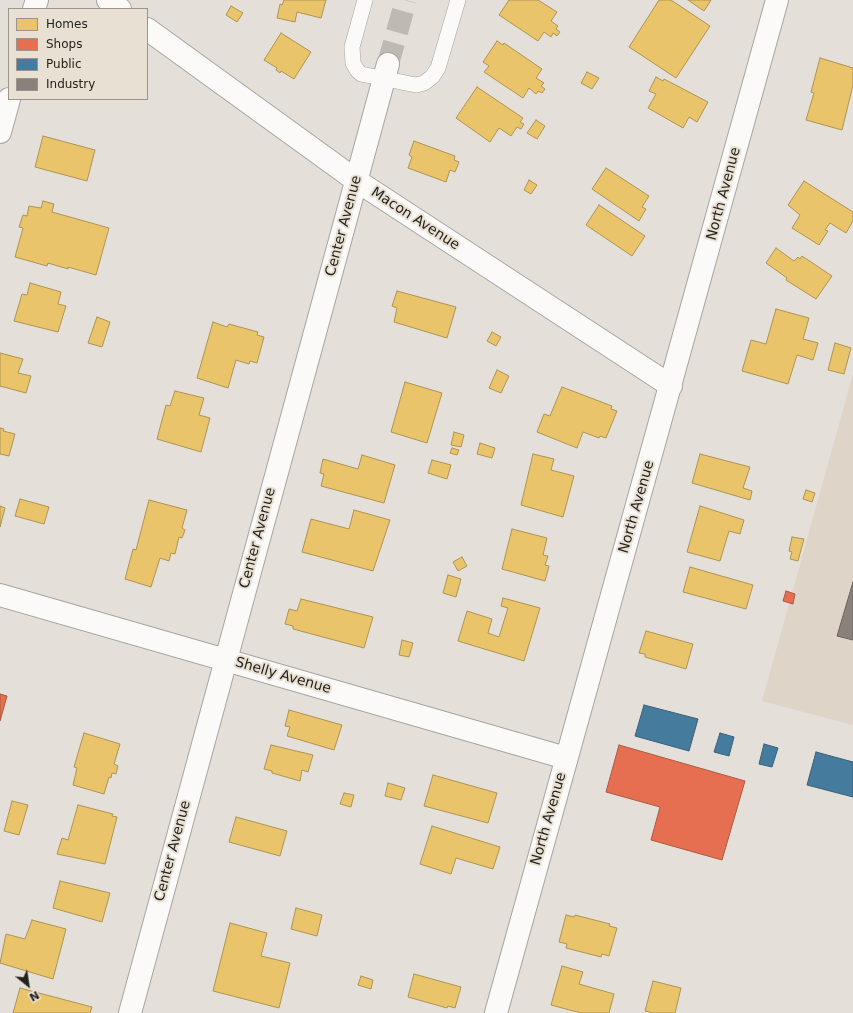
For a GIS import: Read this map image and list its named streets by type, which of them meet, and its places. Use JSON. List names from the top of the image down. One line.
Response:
{"streets":{"street":["North Avenue","Macon Avenue","Center Avenue","Shelly Avenue"]},"crossings":[["North Avenue","Macon Avenue"],["North Avenue","Shelly Avenue"],["Macon Avenue","Center Avenue"],["Center Avenue","Shelly Avenue"]],"legend":["Homes","Shops","Public","Industry"],"north":"bottom right"}
